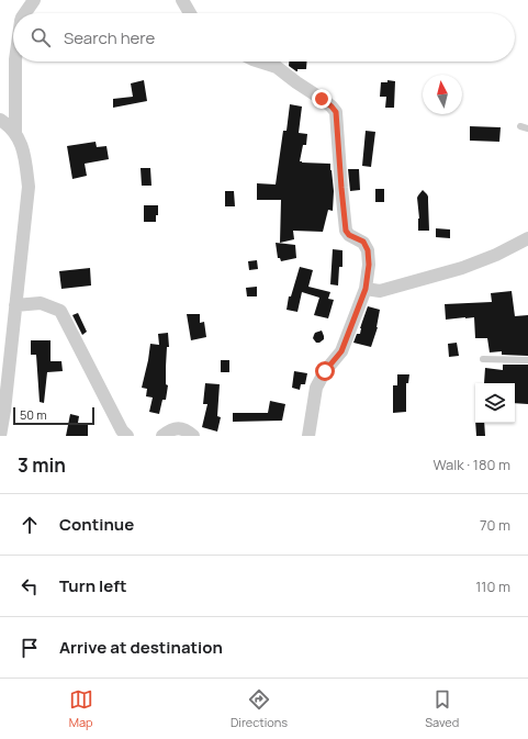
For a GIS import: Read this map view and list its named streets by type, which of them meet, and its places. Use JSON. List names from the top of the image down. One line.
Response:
{"scale_bar":"50 m","north":"top","page":{"search":"Search here","scale":"50 m","heading":["3 min","Walk · 180 m"],"list":[["Continue","70 m"],["Turn left","110 m"],"Arrive at destination"],"nav":["Map","Directions","Saved"]}}
